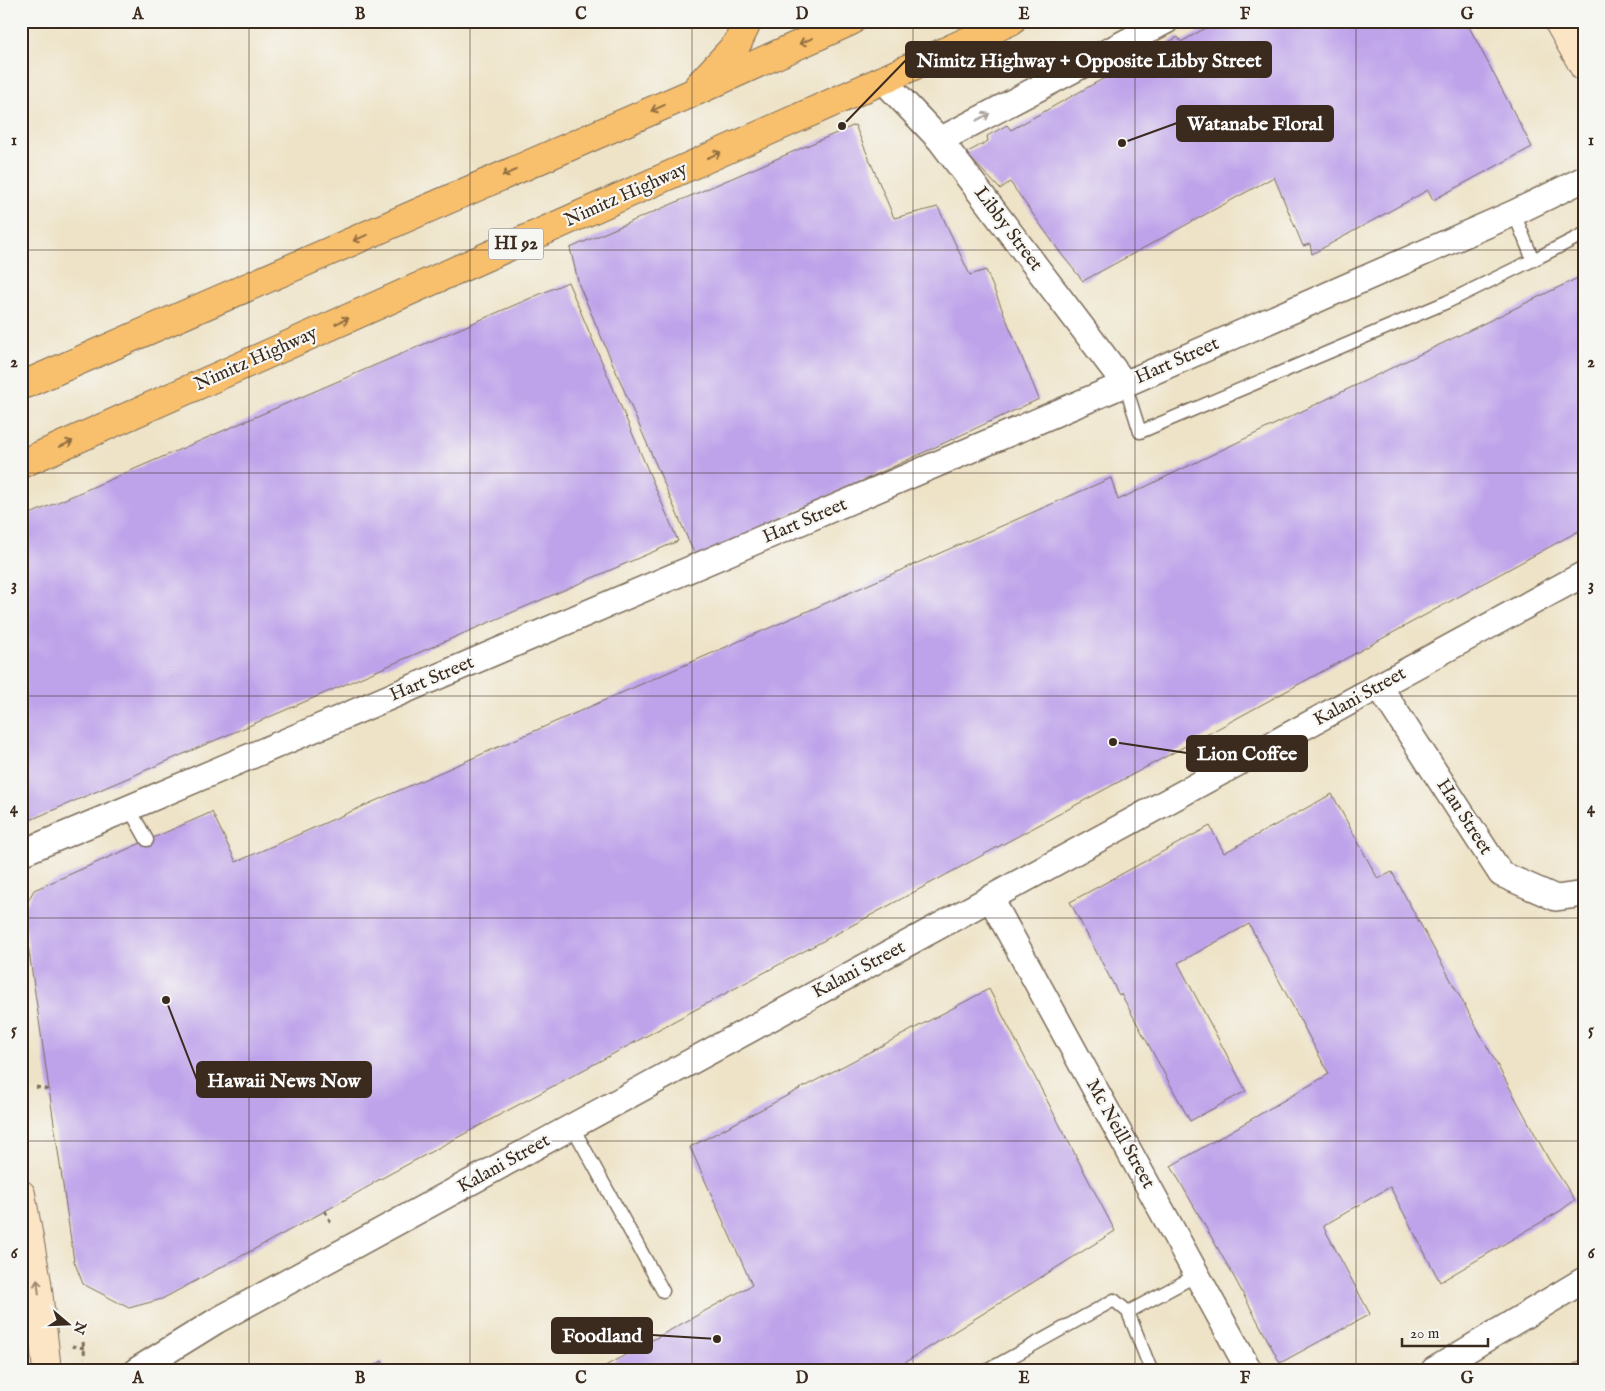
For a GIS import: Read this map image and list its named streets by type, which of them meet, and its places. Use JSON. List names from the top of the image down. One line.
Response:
{"streets":{"main road":["Nimitz Highway","HI 92"],"street":["Libby Street","Hart Street","Kalani Street","Hau Street","Mc Neill Street"]},"crossings":[["Nimitz Highway","Libby Street"],["Libby Street","Hart Street"],["Kalani Street","Hau Street"],["Kalani Street","Mc Neill Street"]],"places":["Nimitz Highway + Opposite Libby Street","Watanabe Floral","Lion Coffee","Hawaii News Now","Foodland"],"scale_bar":"20 m","north":"right","grid":{"columns":["A","B","C","D","E","F","G"],"rows":["1","2","3","4","5","6"]}}
